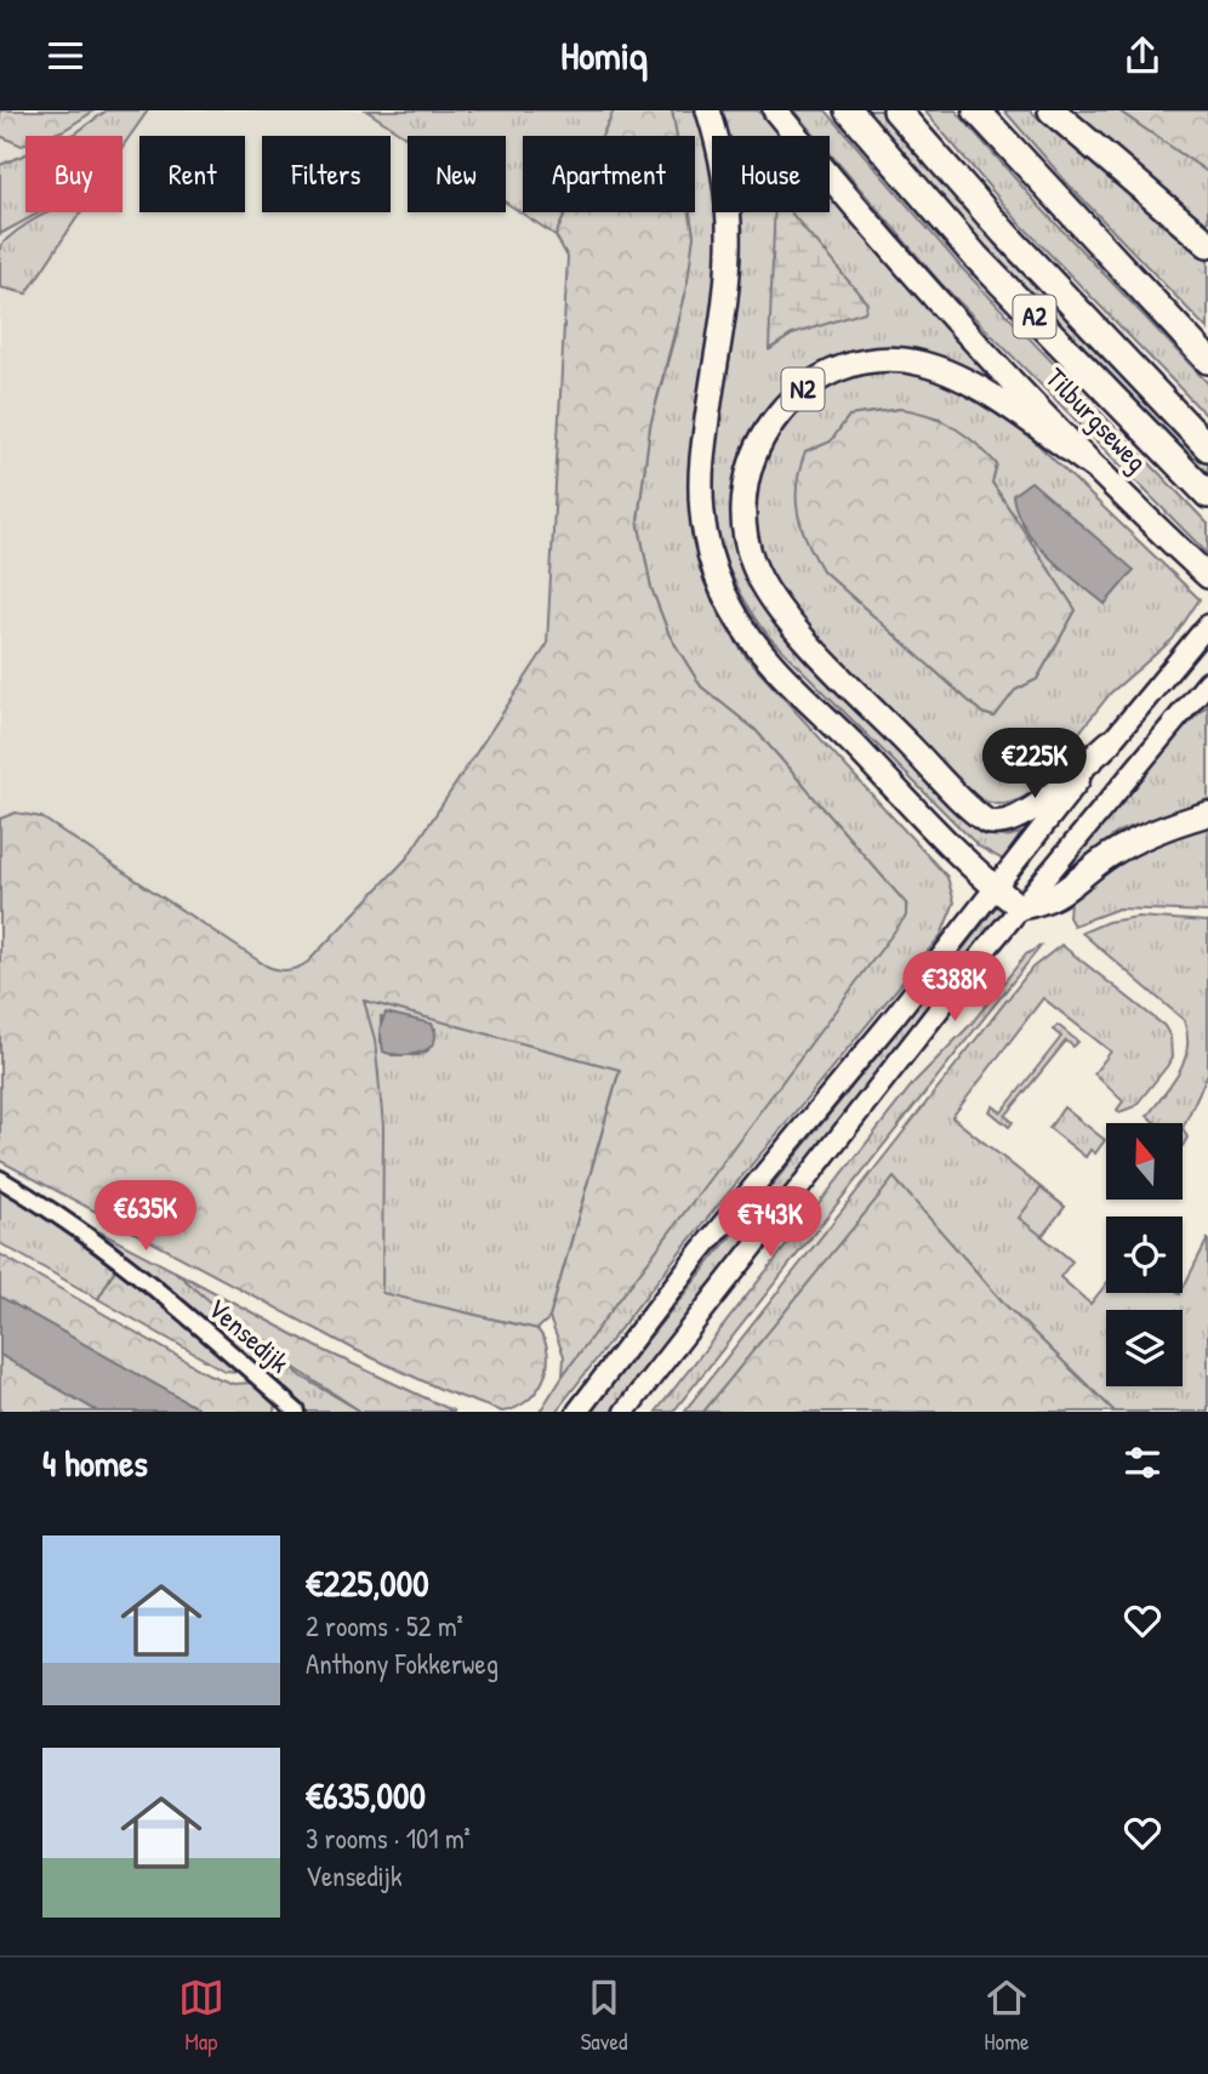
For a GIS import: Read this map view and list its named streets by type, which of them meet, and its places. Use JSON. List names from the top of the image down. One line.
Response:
{"streets":{"highway":["A2","N2","Tilburgseweg"],"street":["Vensedijk"]},"crossings":[["N2","Tilburgseweg"]],"north":"top","page":{"header":"Homiq","chip":["Buy","Rent","Filters","New","Apartment","House"],"price":["€225K","€388K","€635K","€743K"],"heading":"4 homes","list":[{"name":"€225,000","note":"2 rooms · 52 m² · Anthony Fokkerweg"},{"name":"€635,000","note":"3 rooms · 101 m² · Vensedijk"}],"tabs":["Map","Saved","Home"]}}
